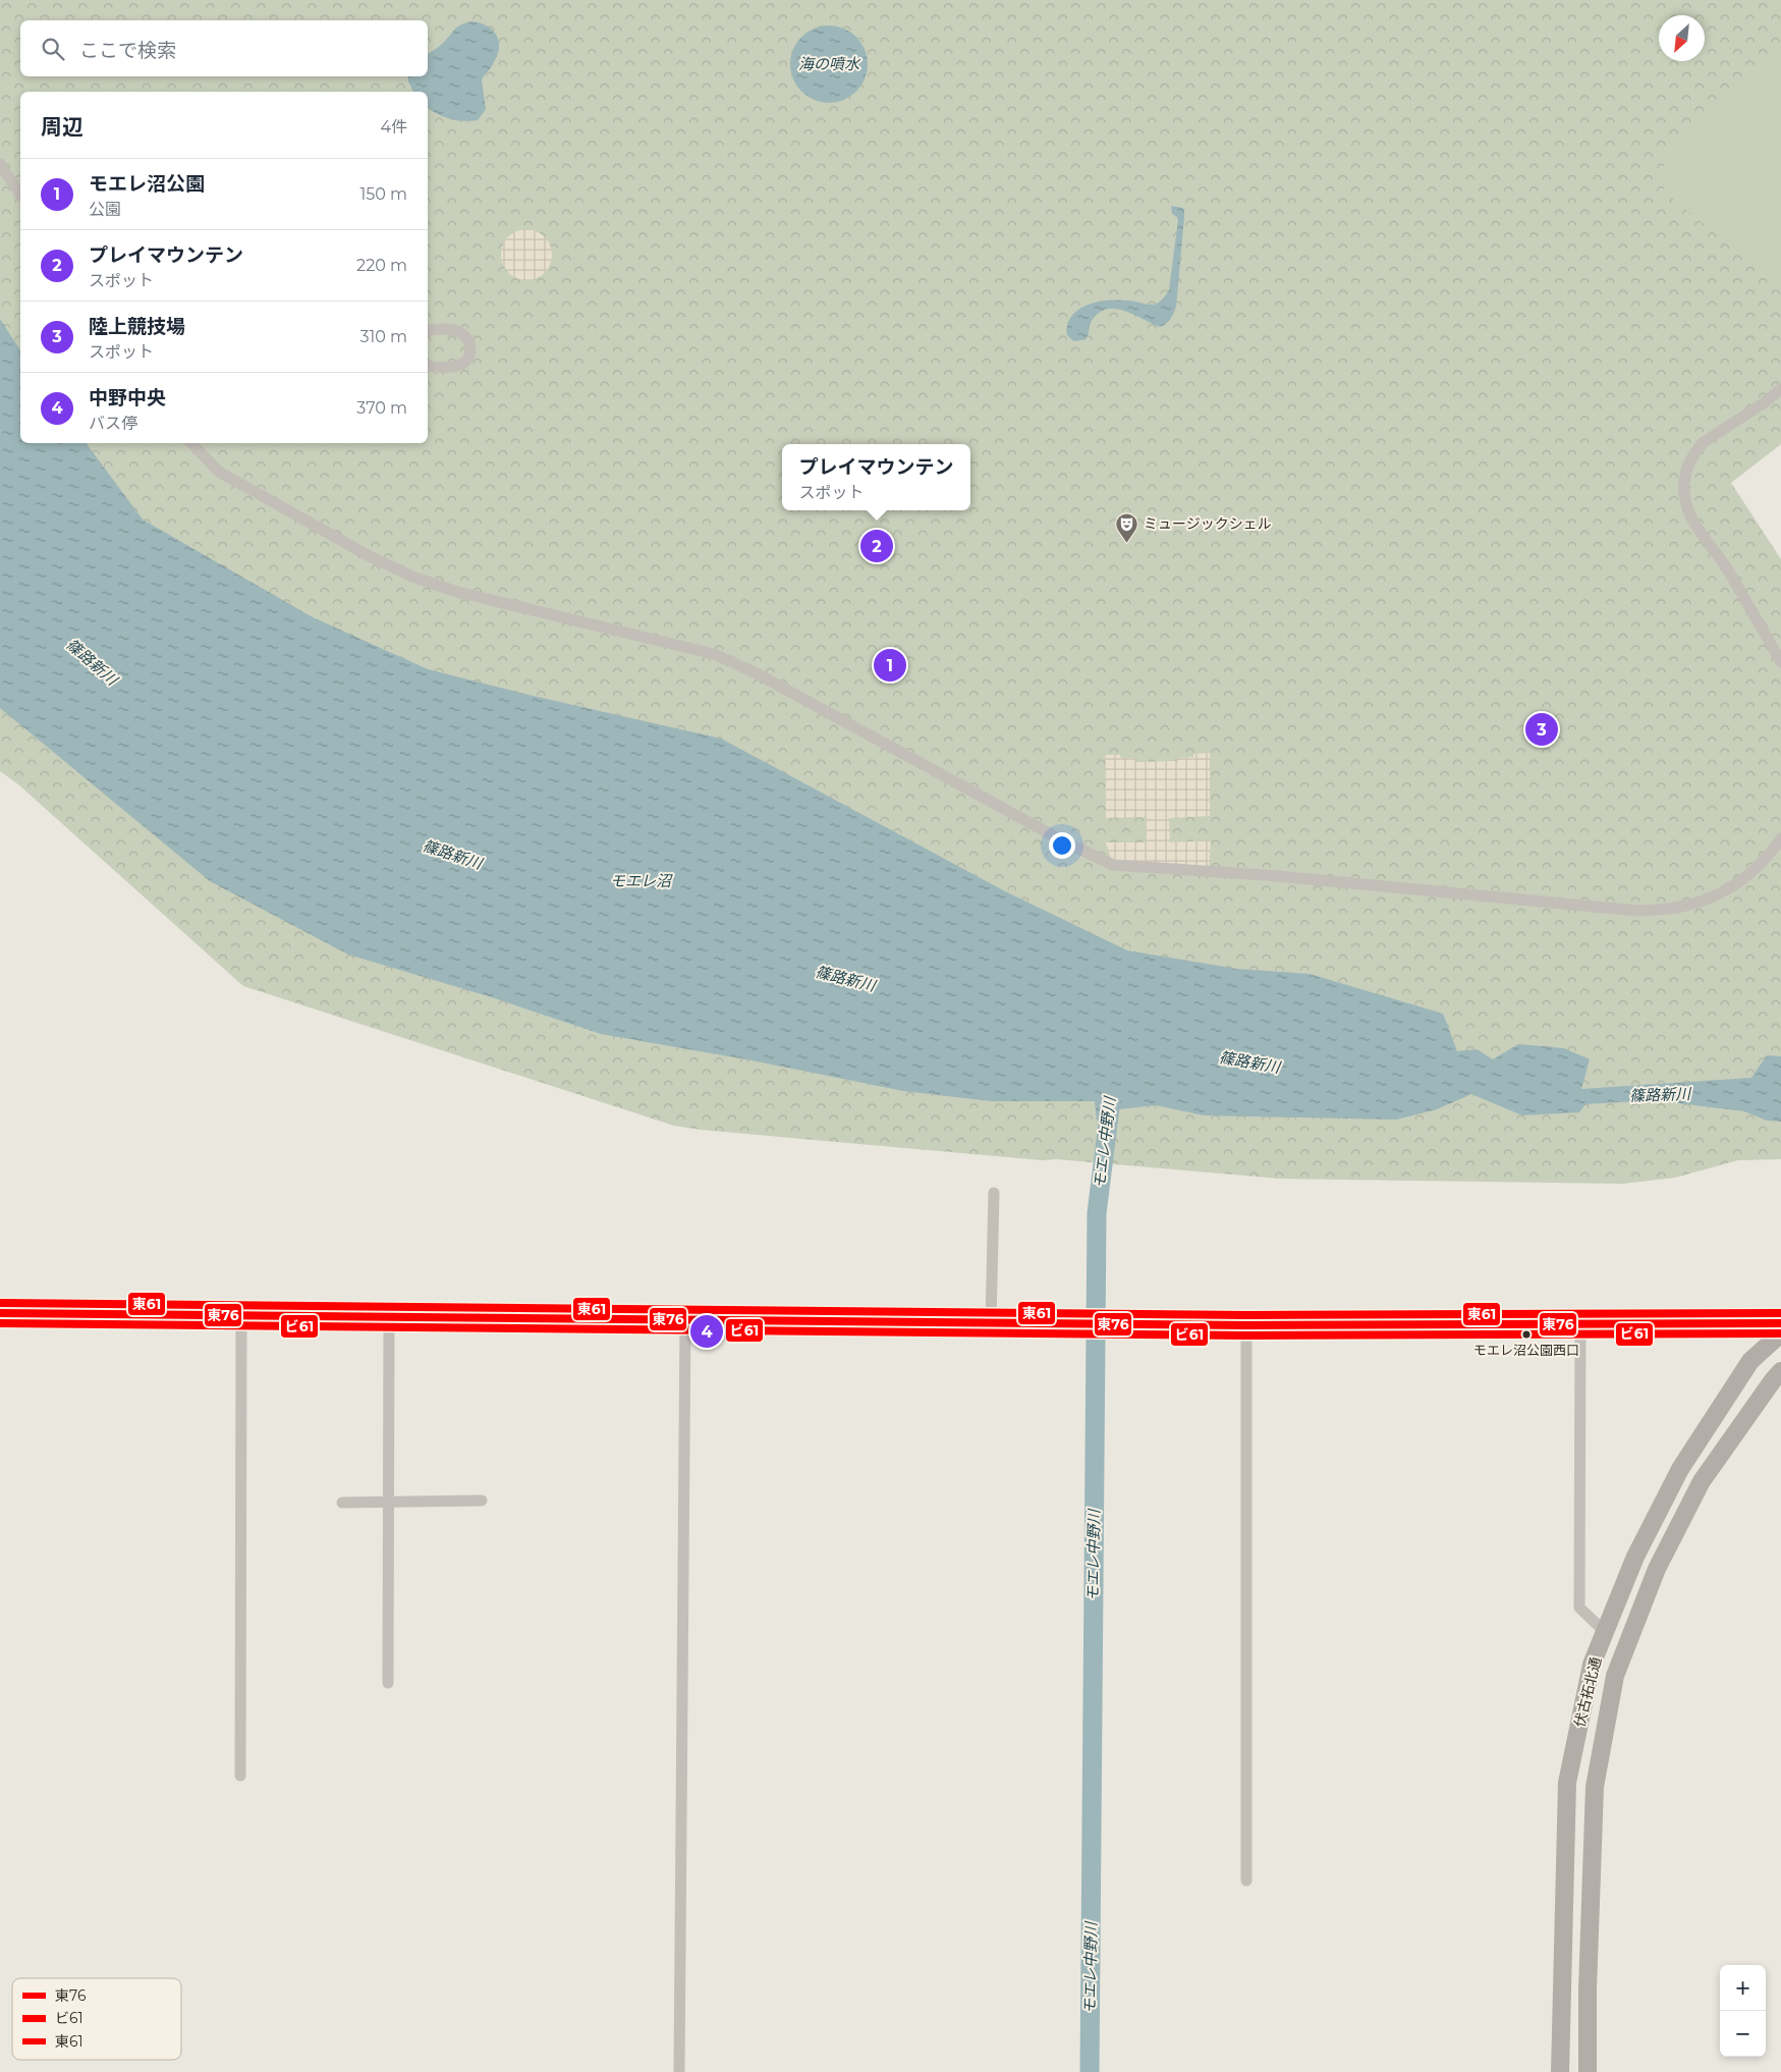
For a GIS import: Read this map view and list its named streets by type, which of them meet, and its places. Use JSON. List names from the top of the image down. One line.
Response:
{"streets":{"main road":["伏古拓北通"]},"water":["海の噴水","篠路新川","モエレ沼","モエレ中野川"],"places":{"theatre":["ミュージックシェル"],"other":["モエレ沼公園西口"]},"lines":["transit line 東61","transit line 東76","transit line ビ61"],"legend":["東76","ビ61","東61"],"north":"bottom left","page":{"search":"ここで検索","heading":["周辺","4件"],"list":[{"mark":"1","name":"モエレ沼公園","note":"公園","value":"150 m"},{"mark":"2","name":"プレイマウンテン","note":"スポット","value":"220 m"},{"mark":"3","name":"陸上競技場","note":"スポット","value":"310 m"},{"mark":"4","name":"中野中央","note":"バス停","value":"370 m"}],"popup":["プレイマウンテン","スポット"],"pins":["2","1","3","4"],"map_buttons":["+","−"]}}
